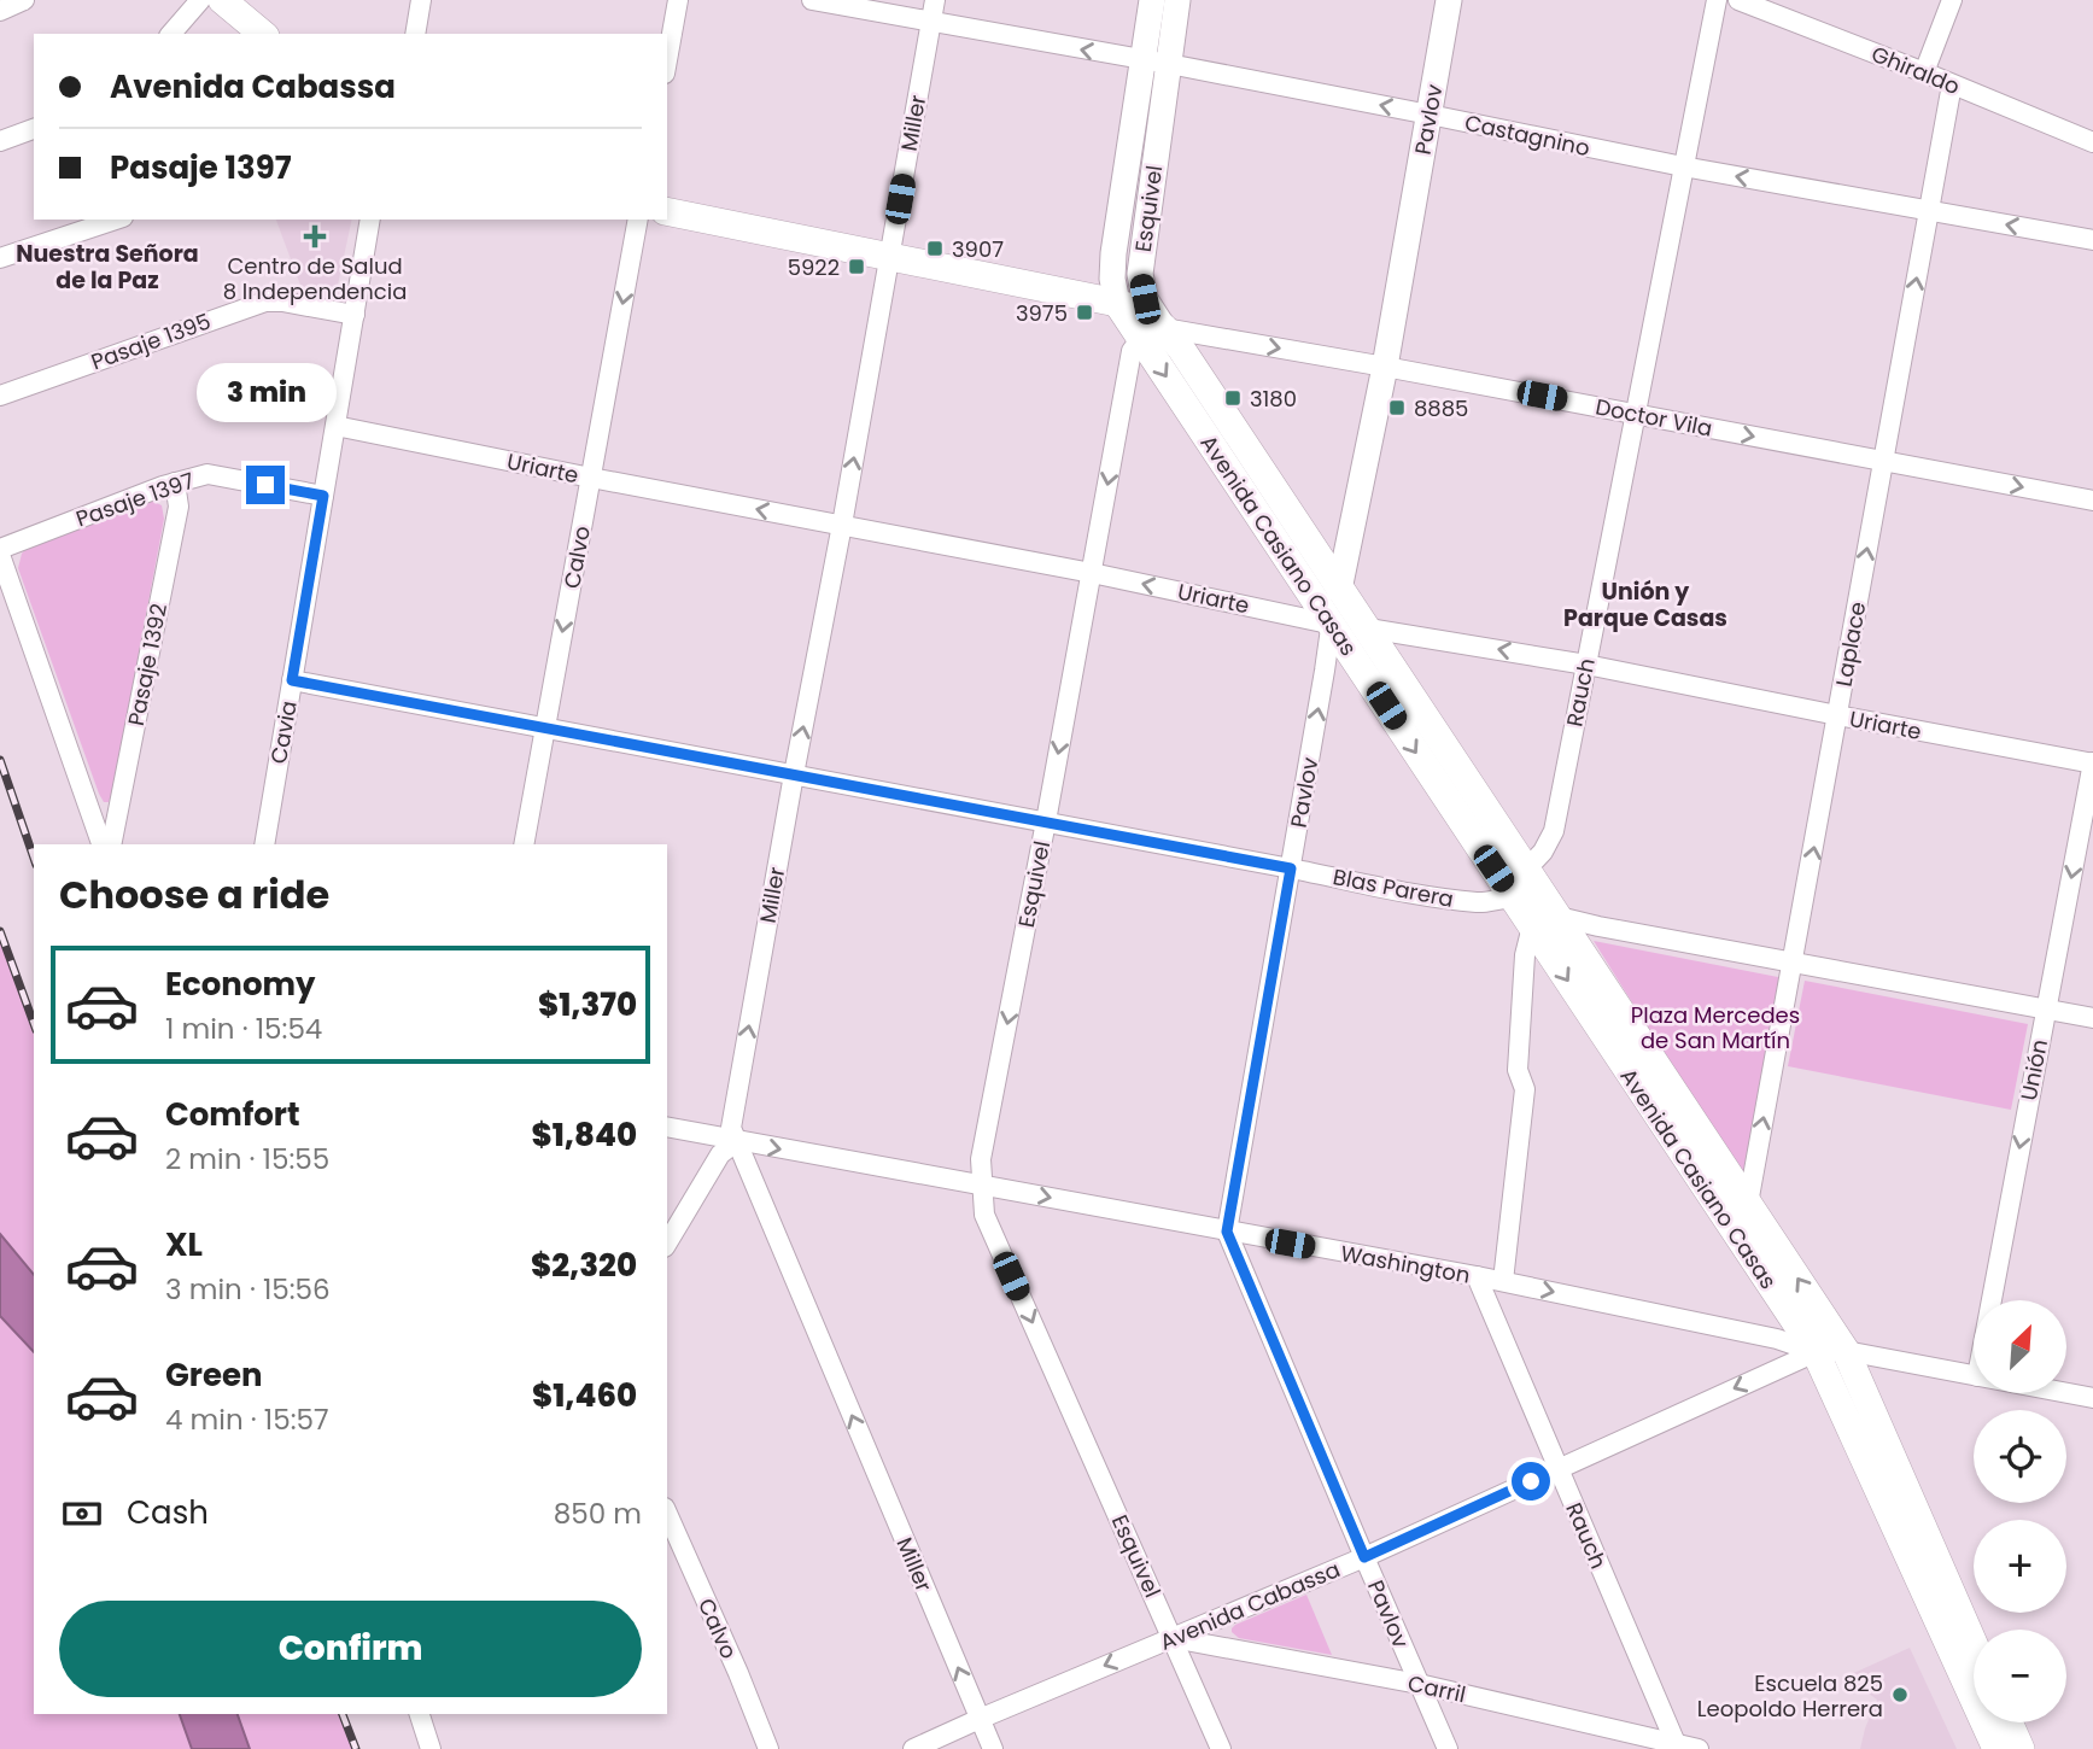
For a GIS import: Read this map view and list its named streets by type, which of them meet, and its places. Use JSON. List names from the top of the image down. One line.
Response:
{"streets":{"main road":["Avenida Casiano Casas"],"street":["Ghiraldo","Pavlov","Miller","Castagnino","Esquivel","Pasaje 1395","Doctor Vila","Uriarte","Pasaje 1397","Calvo","Laplace","Pasaje 1392","Rauch","Cavia","Blas Parera","Unión","Washington","Avenida Cabassa","Carril"]},"crossings":[["Ghiraldo","Laplace"],["Pavlov","Castagnino"],["Pavlov","Doctor Vila"],["Pavlov","Uriarte"],["Pavlov","Avenida Casiano Casas"],["Pavlov","Blas Parera"],["Pavlov","Washington"],["Pavlov","Avenida Cabassa"],["Pavlov","Carril"],["Miller","Castagnino"],["Miller","Uriarte"],["Miller","Blas Parera"],["Miller","Washington"],["Miller","Avenida Cabassa"],["Castagnino","Esquivel"],["Castagnino","Laplace"],["Castagnino","Rauch"],["Esquivel","Doctor Vila"],["Esquivel","Uriarte"],["Esquivel","Avenida Casiano Casas"],["Esquivel","Blas Parera"],["Esquivel","Washington"],["Esquivel","Avenida Cabassa"],["Esquivel","Carril"],["Pasaje 1395","Cavia"],["Doctor Vila","Avenida Casiano Casas"],["Doctor Vila","Laplace"],["Doctor Vila","Rauch"],["Uriarte","Avenida Casiano Casas"],["Uriarte","Calvo"],["Uriarte","Laplace"],["Uriarte","Rauch"],["Uriarte","Cavia"],["Uriarte","Unión"],["Pasaje 1397","Pasaje 1392"],["Pasaje 1397","Cavia"],["Avenida Casiano Casas","Laplace"],["Avenida Casiano Casas","Rauch"],["Avenida Casiano Casas","Blas Parera"],["Avenida Casiano Casas","Washington"],["Avenida Casiano Casas","Avenida Cabassa"],["Calvo","Blas Parera"],["Laplace","Blas Parera"],["Rauch","Washington"],["Rauch","Avenida Cabassa"],["Rauch","Carril"],["Cavia","Blas Parera"],["Blas Parera","Unión"],["Washington","Avenida Cabassa"],["Avenida Cabassa","Carril"]],"one_way":["Miller","Castagnino","Esquivel","Doctor Vila","Uriarte","Calvo","Laplace","Unión","Washington","Avenida Cabassa"],"districts":["Nuestra Señora de la Paz","Unión y Parque Casas"],"parks":["Plaza Mercedes de San Martín"],"places":{"health":["Centro de Salud 8 Independencia"],"transit":["3907","5922","3975","3180","8885"],"other":["Escuela 825 Leopoldo Herrera"]},"north":"top right","page":{"banner":["Avenida Cabassa","Pasaje 1397"],"bubble":"3 min","heading":"Choose a ride","list":[{"name":"Economy","note":"1 min · 15:54","value":"$1,370"},{"name":"Comfort","note":"2 min · 15:55","value":"$1,840"},{"name":"XL","note":"3 min · 15:56","value":"$2,320"},{"name":"Green","note":"4 min · 15:57","value":"$1,460"}],"map_buttons":["+","−"],"pay":["Cash","850 m"],"buttons":"Confirm"}}
